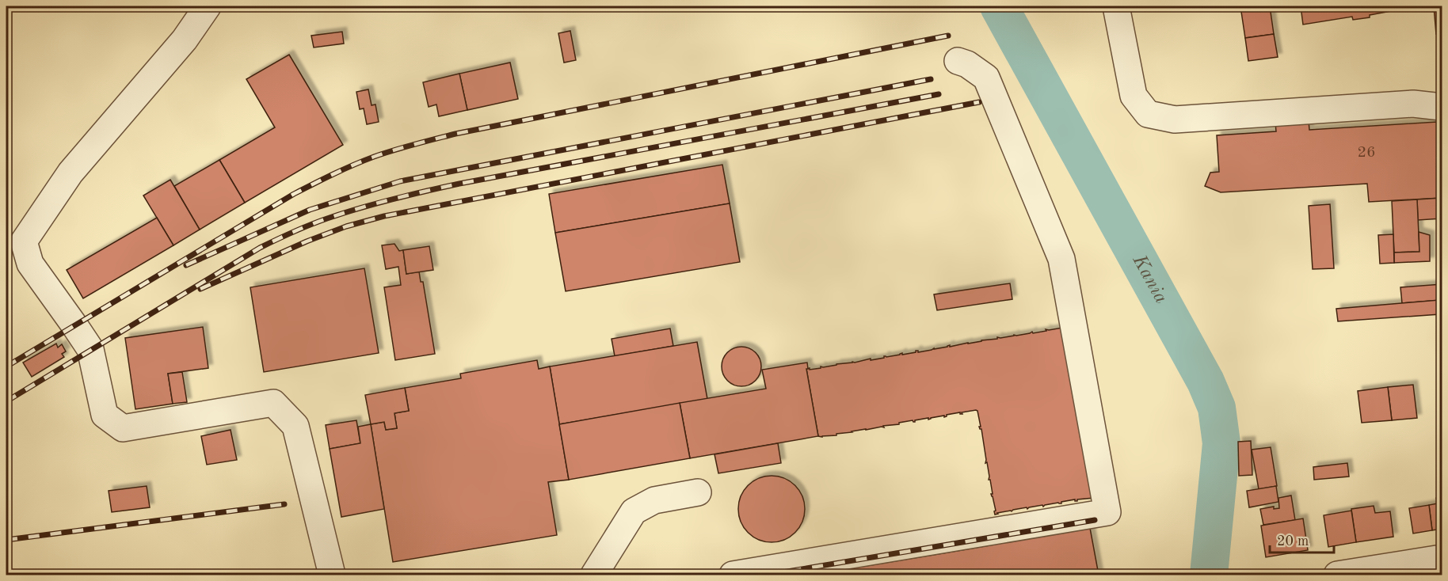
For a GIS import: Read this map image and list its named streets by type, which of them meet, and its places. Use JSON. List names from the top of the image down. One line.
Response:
{"water":["Kania"],"house_numbers":["26"],"scale_bar":"20 m"}
